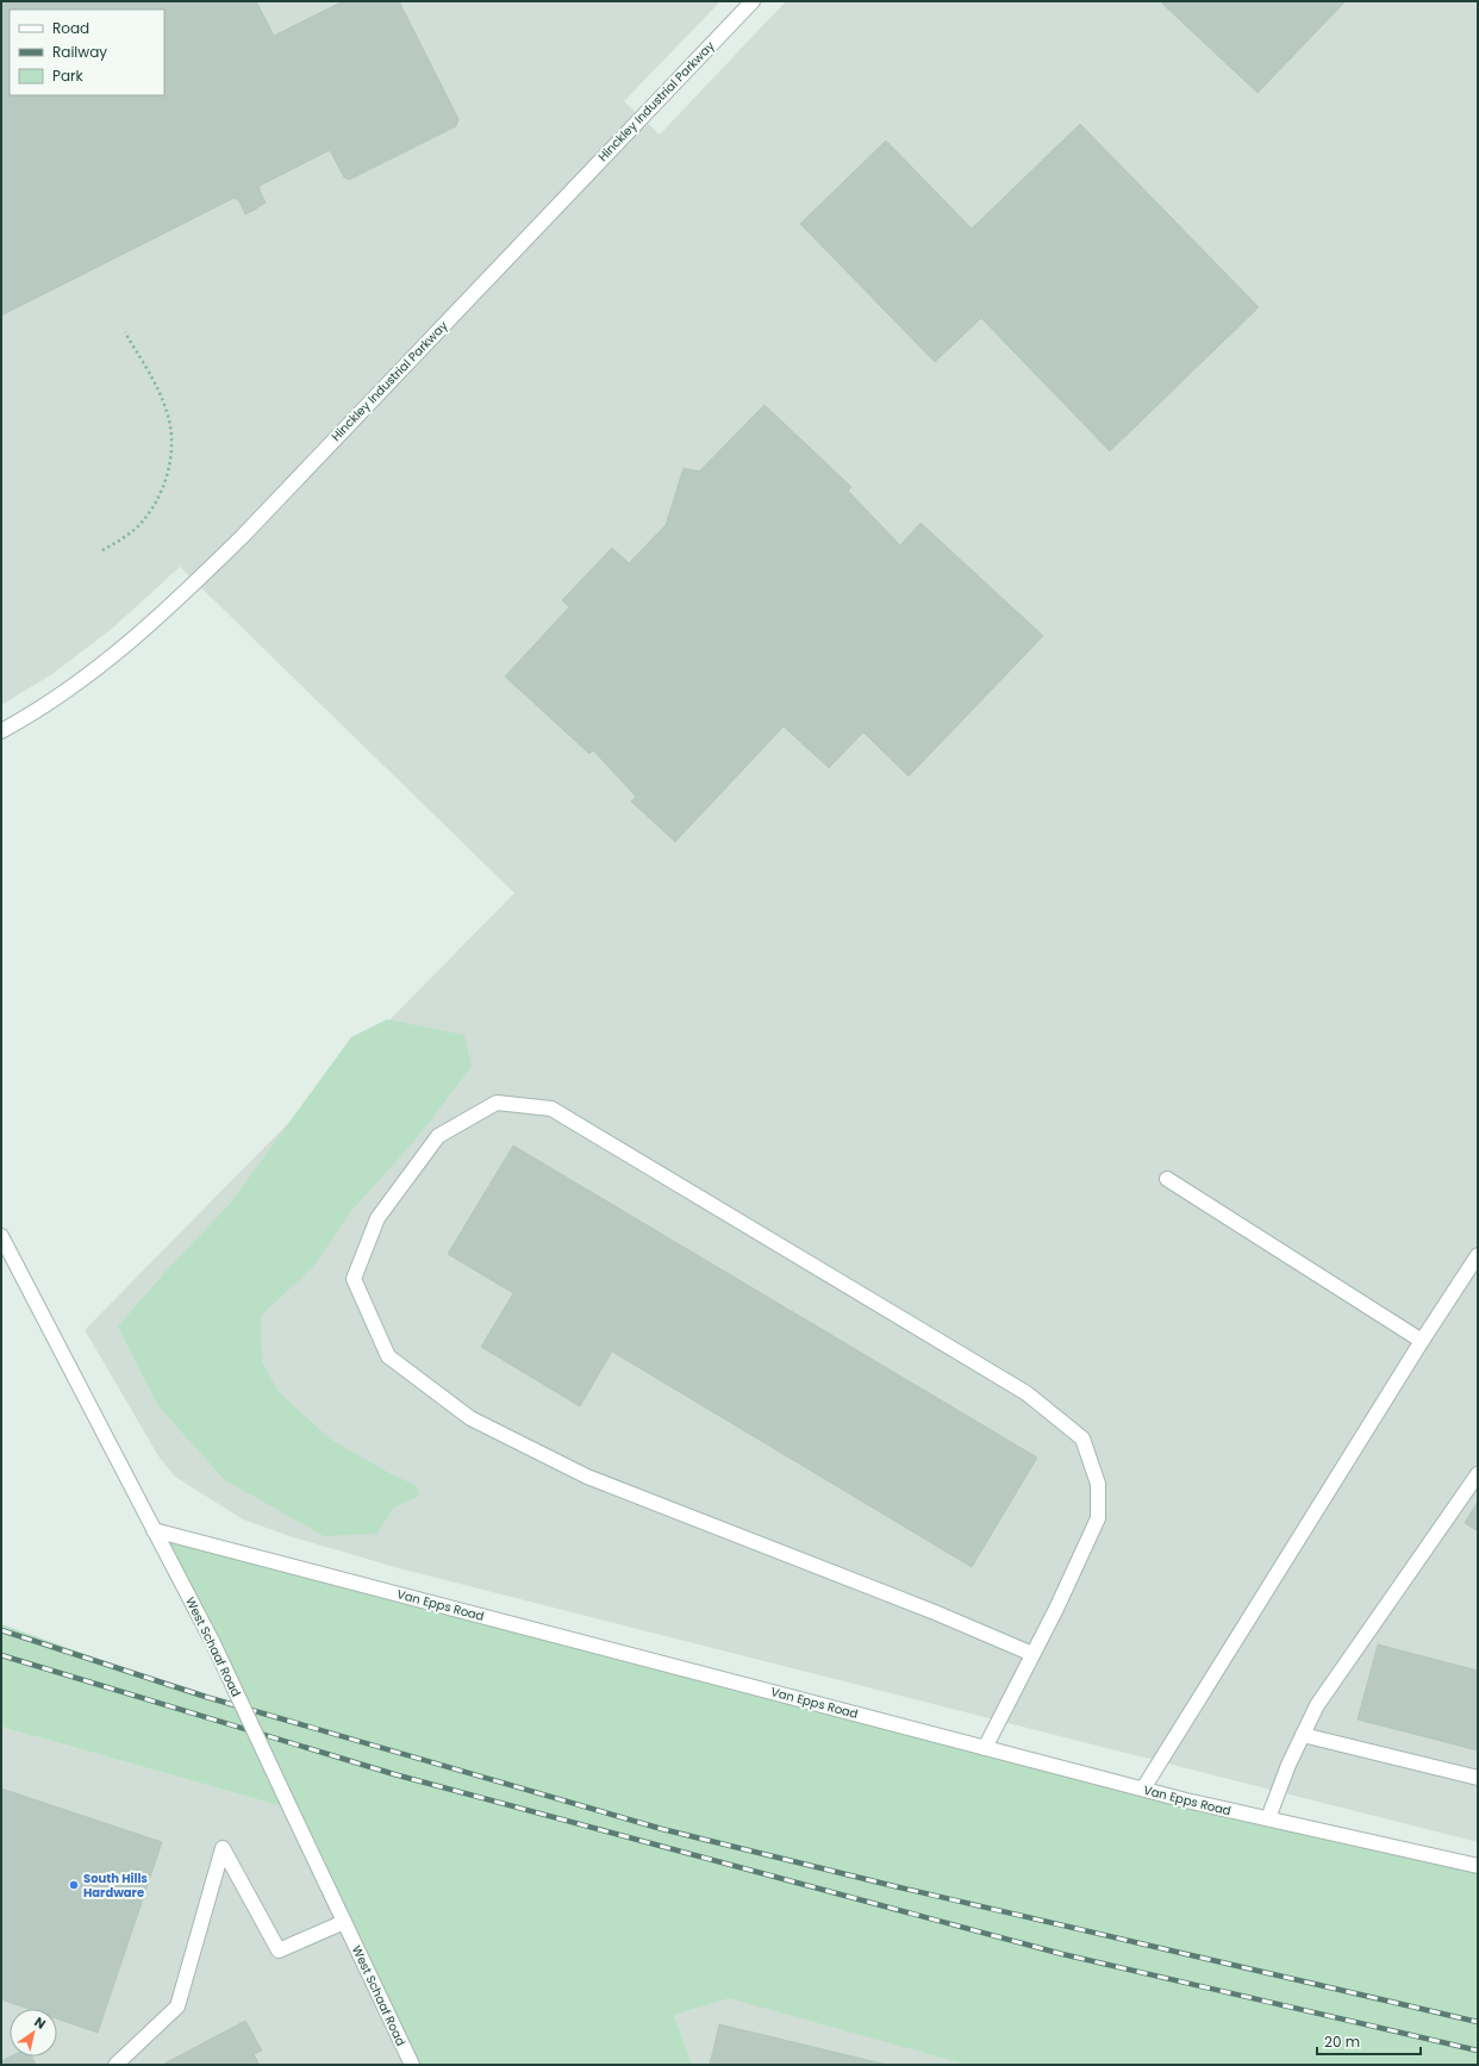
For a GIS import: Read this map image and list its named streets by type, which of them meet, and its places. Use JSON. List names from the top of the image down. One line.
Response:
{"streets":{"street":["Hinckley Industrial Parkway","Van Epps Road","West Schaaf Road"]},"crossings":[["Van Epps Road","West Schaaf Road"]],"places":["South Hills Hardware"],"legend":["Road","Railway","Park"],"scale_bar":"20 m","north":"top right"}
